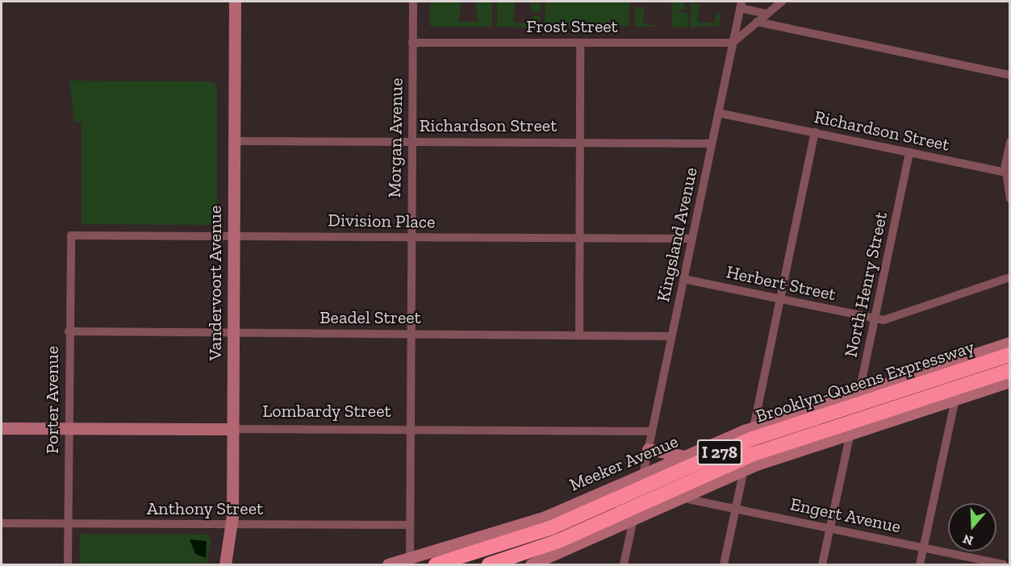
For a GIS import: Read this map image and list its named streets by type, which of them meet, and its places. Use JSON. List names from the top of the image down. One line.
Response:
{"streets":{"highway":["Brooklyn-Queens Expressway","I 278"],"main road":["Vandervoort Avenue","Lombardy Street","Meeker Avenue"],"street":["Frost Street","Richardson Street","Morgan Avenue","Division Place","Kingsland Avenue","Herbert Street","North Henry Street","Beadel Street","Porter Avenue","Anthony Street","Engert Avenue"]},"crossings":[["Frost Street","Morgan Avenue"],["Frost Street","Kingsland Avenue"],["Richardson Street","Morgan Avenue"],["Richardson Street","Kingsland Avenue"],["Richardson Street","Vandervoort Avenue"],["Richardson Street","North Henry Street"],["Morgan Avenue","Division Place"],["Morgan Avenue","Beadel Street"],["Morgan Avenue","Lombardy Street"],["Morgan Avenue","Meeker Avenue"],["Morgan Avenue","Anthony Street"],["Division Place","Kingsland Avenue"],["Division Place","Vandervoort Avenue"],["Division Place","Porter Avenue"],["Kingsland Avenue","Herbert Street"],["Kingsland Avenue","Beadel Street"],["Kingsland Avenue","Lombardy Street"],["Kingsland Avenue","Meeker Avenue"],["Vandervoort Avenue","Beadel Street"],["Vandervoort Avenue","Lombardy Street"],["Vandervoort Avenue","Anthony Street"],["Herbert Street","North Henry Street"],["North Henry Street","Meeker Avenue"],["North Henry Street","Engert Avenue"],["Beadel Street","Porter Avenue"],["Porter Avenue","Lombardy Street"],["Porter Avenue","Anthony Street"]],"north":"bottom"}
